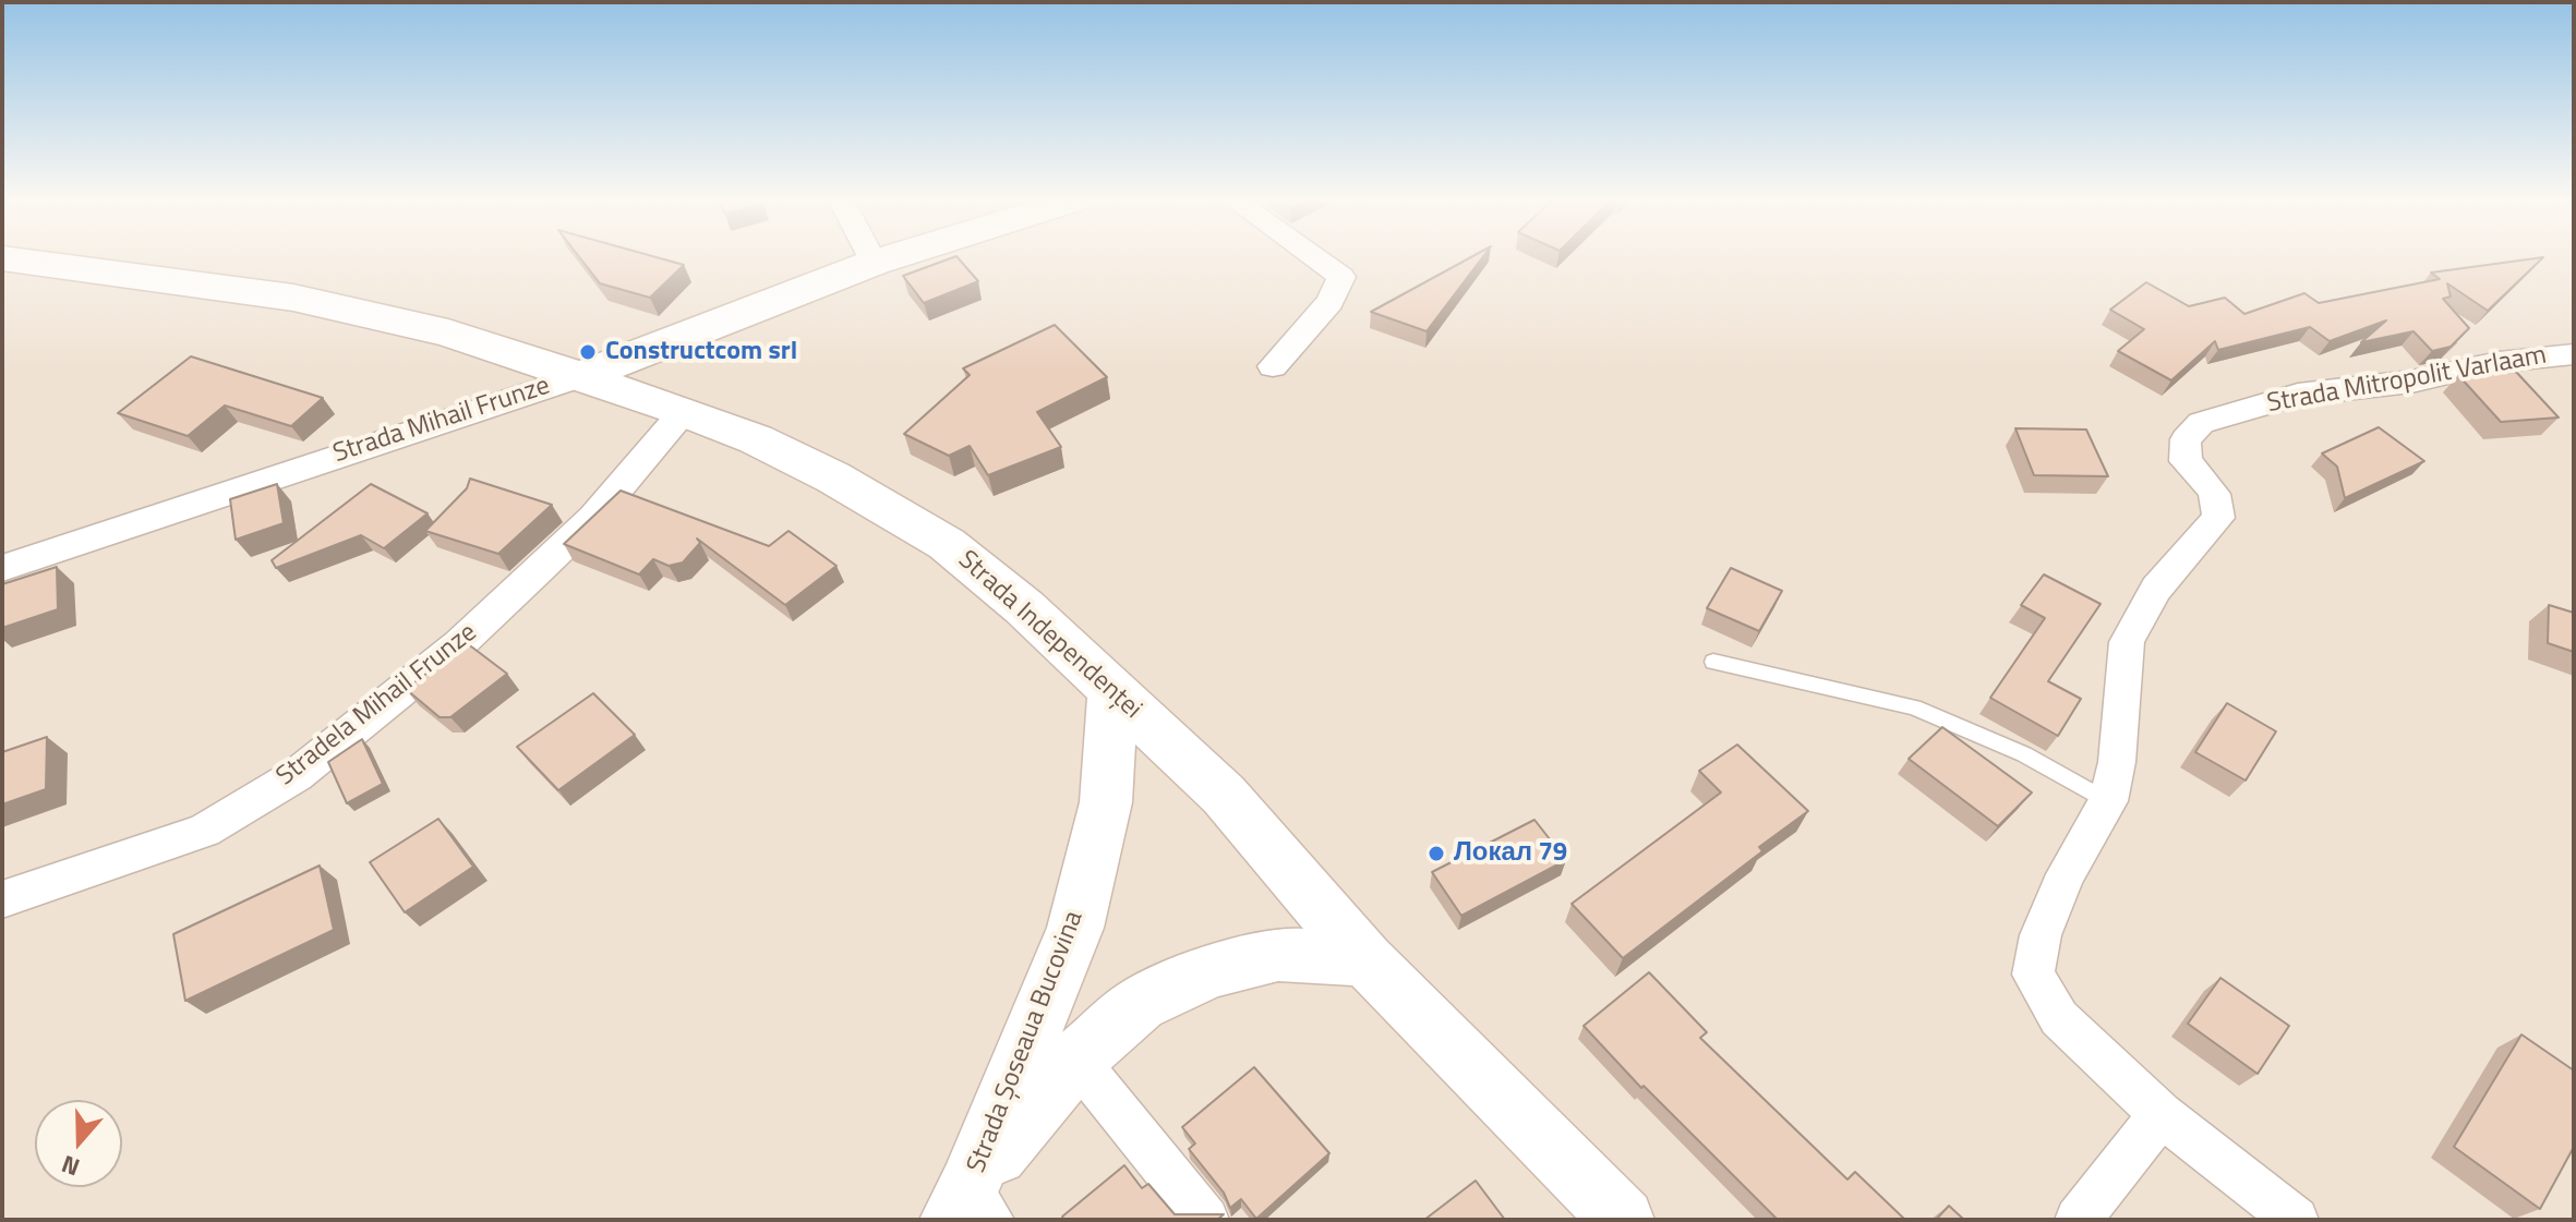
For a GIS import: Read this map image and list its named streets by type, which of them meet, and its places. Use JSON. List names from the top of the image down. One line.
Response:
{"streets":{"main road":["Strada Mihail Frunze","Strada Independenței","Strada Șoseaua Bucovina"],"street":["Strada Mitropolit Varlaam","Stradela Mihail Frunze"]},"crossings":[["Strada Mihail Frunze","Strada Independenței"],["Strada Independenței","Stradela Mihail Frunze"],["Strada Independenței","Strada Șoseaua Bucovina"]],"places":["Constructcom srl","Локал 79"],"north":"bottom"}
